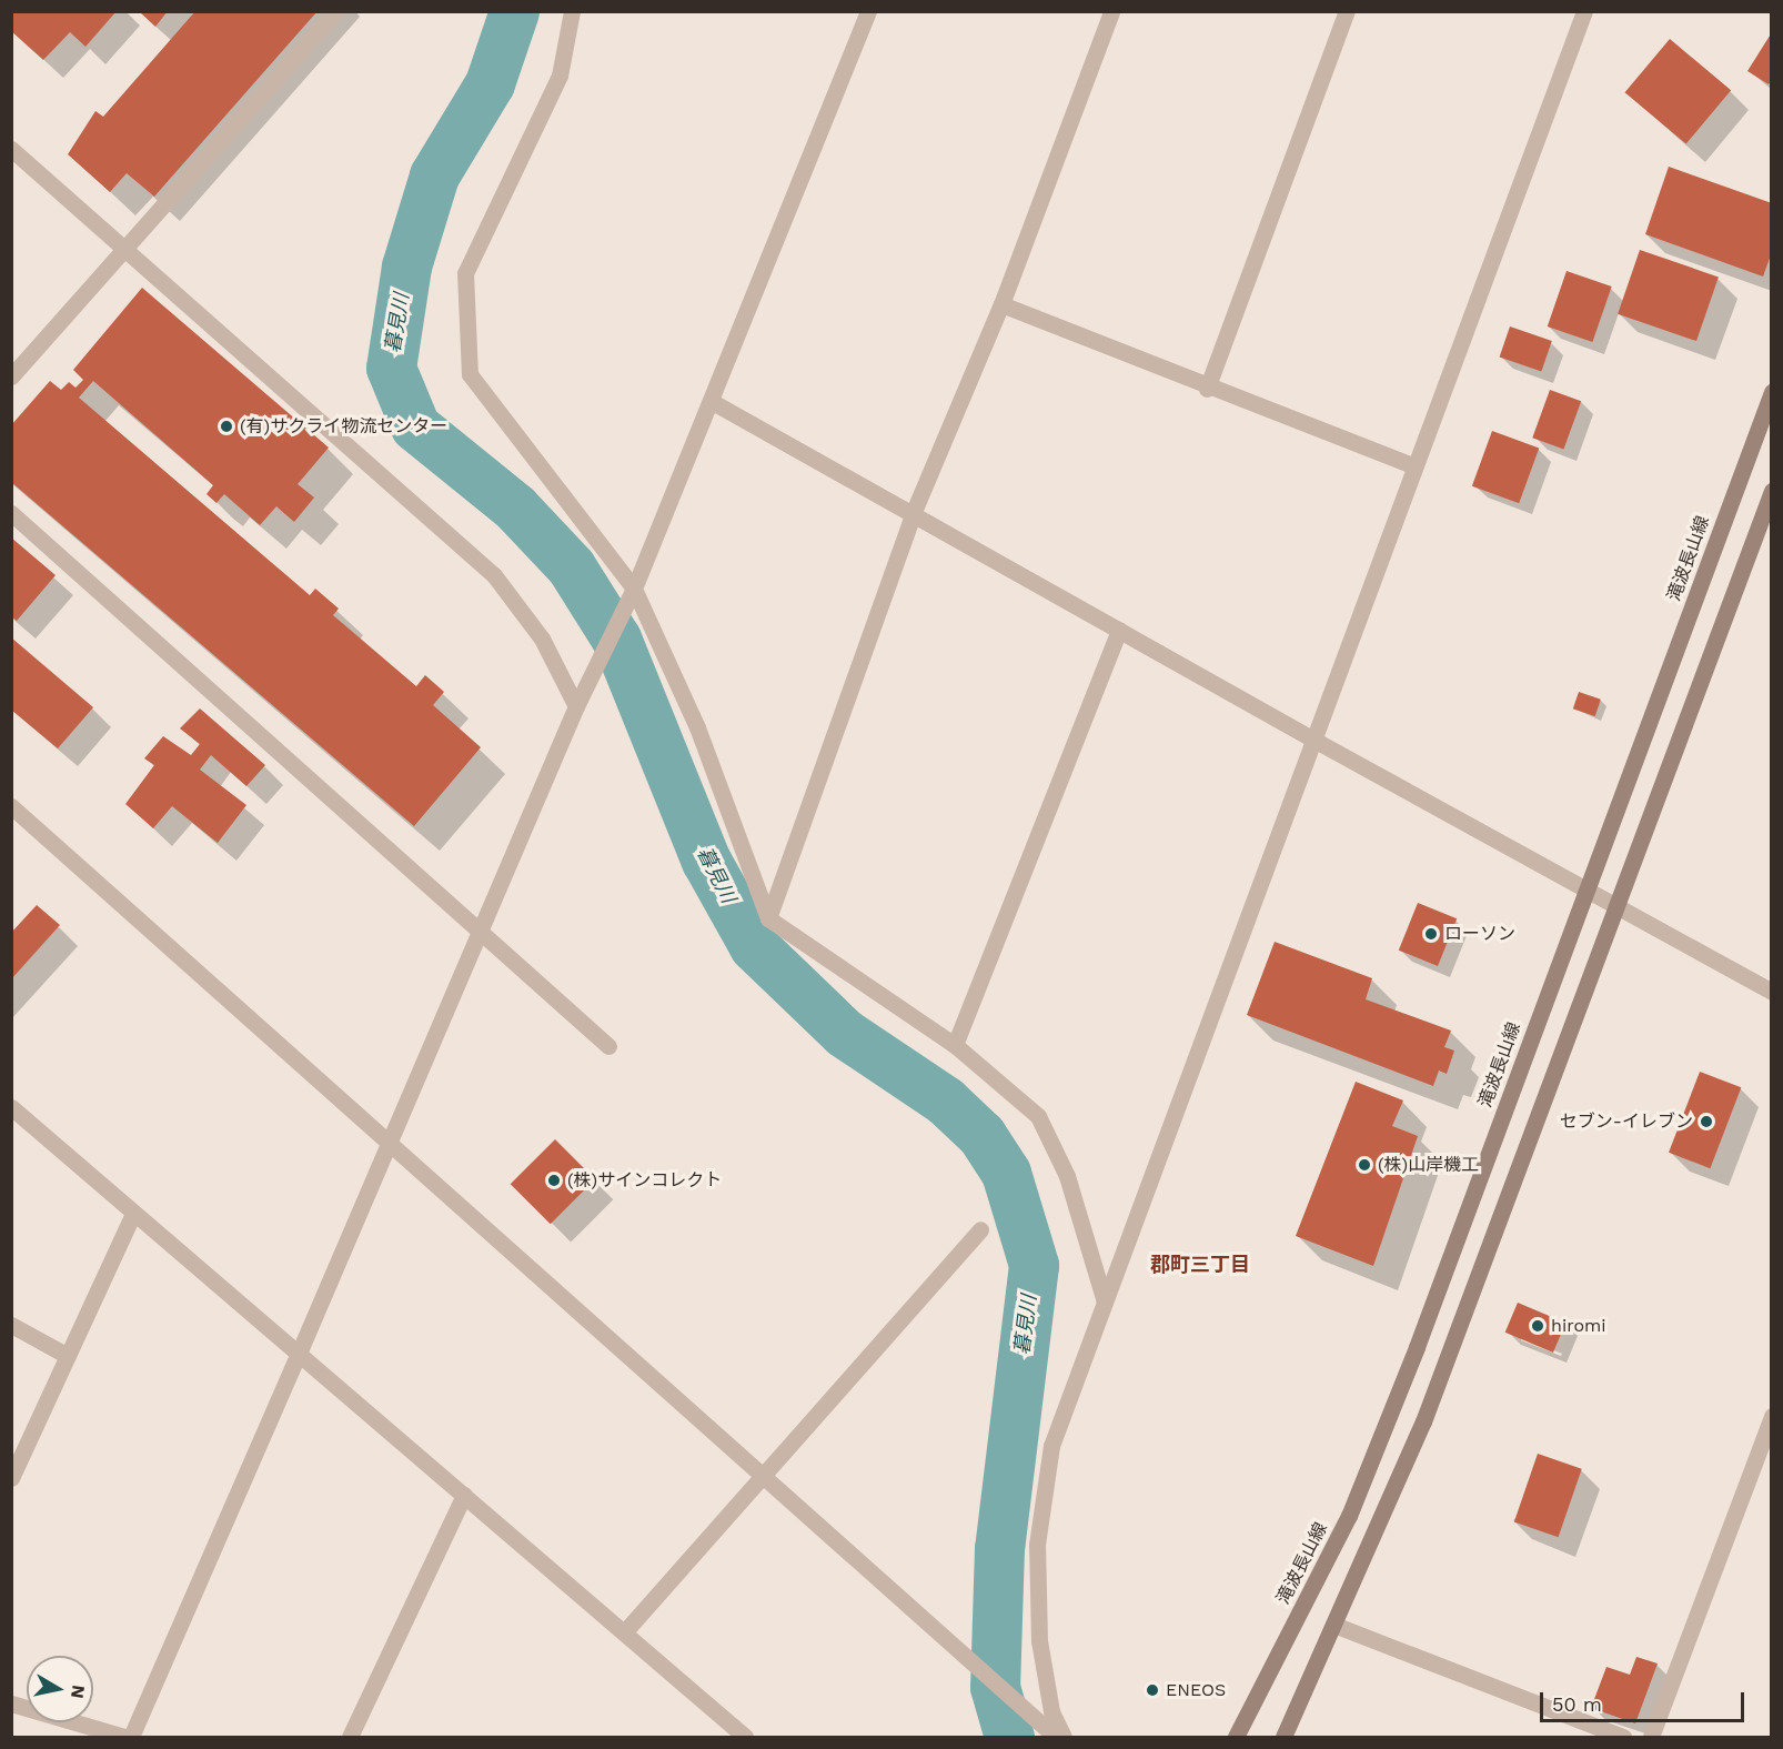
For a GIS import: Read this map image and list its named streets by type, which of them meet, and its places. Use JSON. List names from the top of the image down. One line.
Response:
{"streets":{"main road":["滝波長山線"]},"districts":["郡町三丁目"],"water":["暮見川"],"places":["(有)サクライ物流センター","ローソン","セブン-イレブン","(株)山岸機工","(株)サインコレクト","hiromi","ENEOS"],"scale_bar":"50 m","north":"right"}
